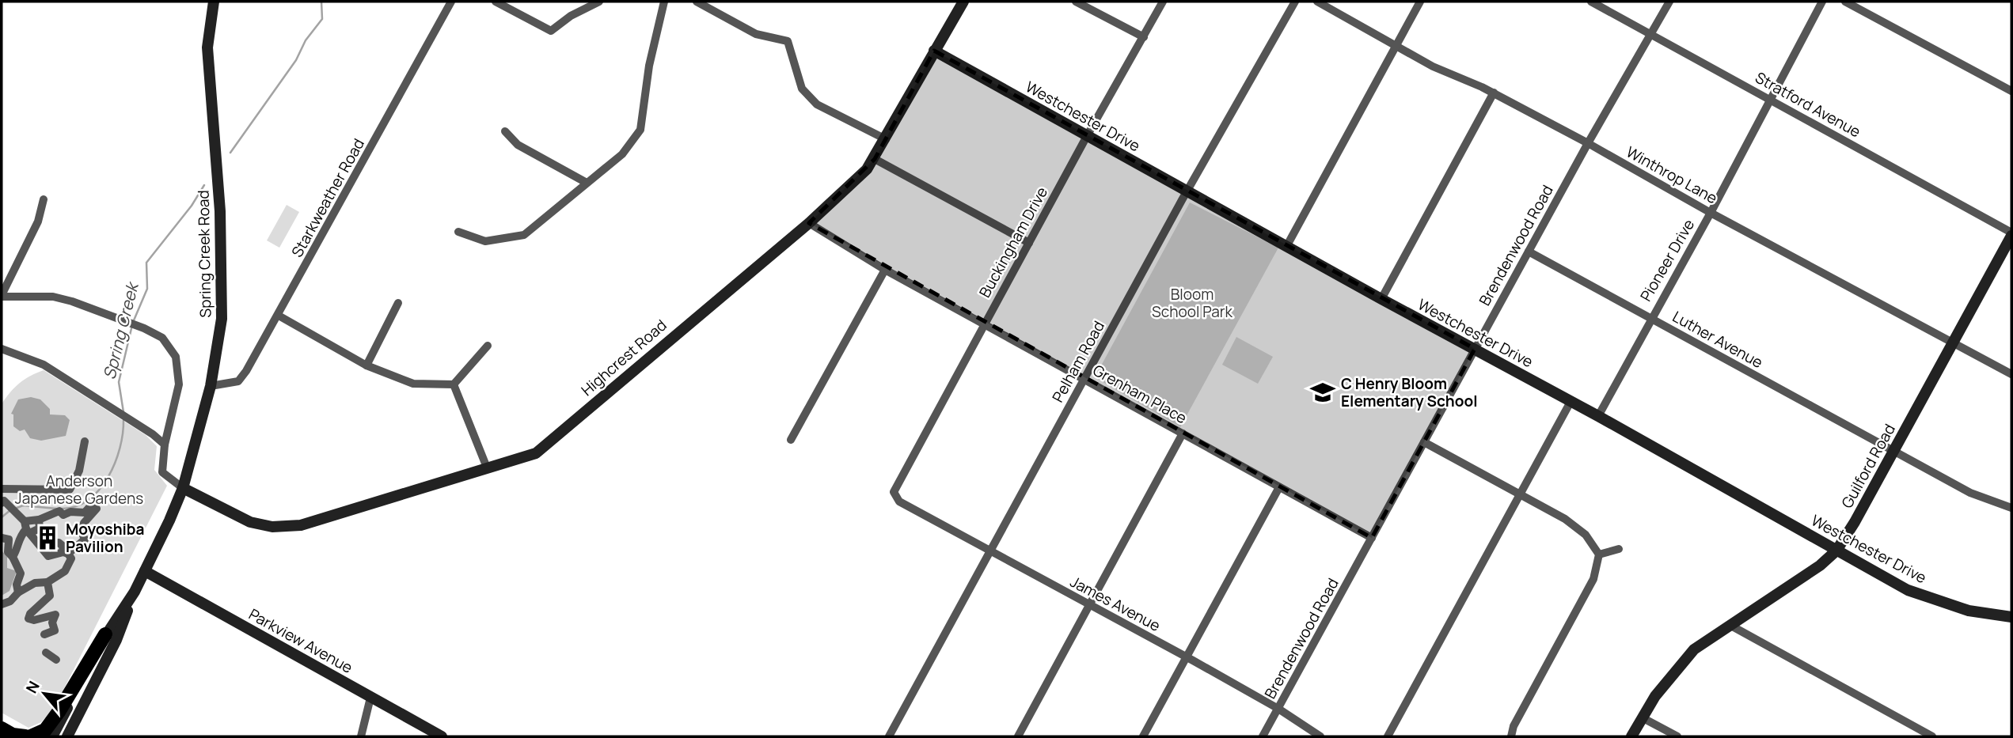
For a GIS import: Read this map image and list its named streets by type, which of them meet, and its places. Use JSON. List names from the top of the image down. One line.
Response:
{"streets":{"street":["Stratford Avenue","Westchester Drive","Winthrop Lane","Starkweather Road","Buckingham Drive","Brendenwood Road","Spring Creek Road","Pioneer Drive","Luther Avenue","Highcrest Road","Pelham Road","Grenham Place","Guilford Road","James Avenue","Parkview Avenue"]},"crossings":[["Stratford Avenue","Brendenwood Road"],["Stratford Avenue","Pioneer Drive"],["Stratford Avenue","Guilford Road"],["Westchester Drive","Buckingham Drive"],["Westchester Drive","Brendenwood Road"],["Westchester Drive","Pioneer Drive"],["Westchester Drive","Highcrest Road"],["Westchester Drive","Pelham Road"],["Westchester Drive","Guilford Road"],["Winthrop Lane","Brendenwood Road"],["Winthrop Lane","Pioneer Drive"],["Winthrop Lane","Guilford Road"],["Starkweather Road","Spring Creek Road"],["Buckingham Drive","Grenham Place"],["Buckingham Drive","James Avenue"],["Brendenwood Road","Luther Avenue"],["Brendenwood Road","Grenham Place"],["Brendenwood Road","James Avenue"],["Spring Creek Road","Highcrest Road"],["Spring Creek Road","Parkview Avenue"],["Pioneer Drive","Luther Avenue"],["Luther Avenue","Guilford Road"],["Highcrest Road","Grenham Place"],["Pelham Road","Grenham Place"],["Pelham Road","James Avenue"]],"water":["Spring Creek"],"parks":["Bloom School Park","Anderson Japanese Gardens"],"places":{"school or university":["C Henry Bloom Elementary School"],"building":["Moyoshiba Pavilion"]},"north":"top left"}
